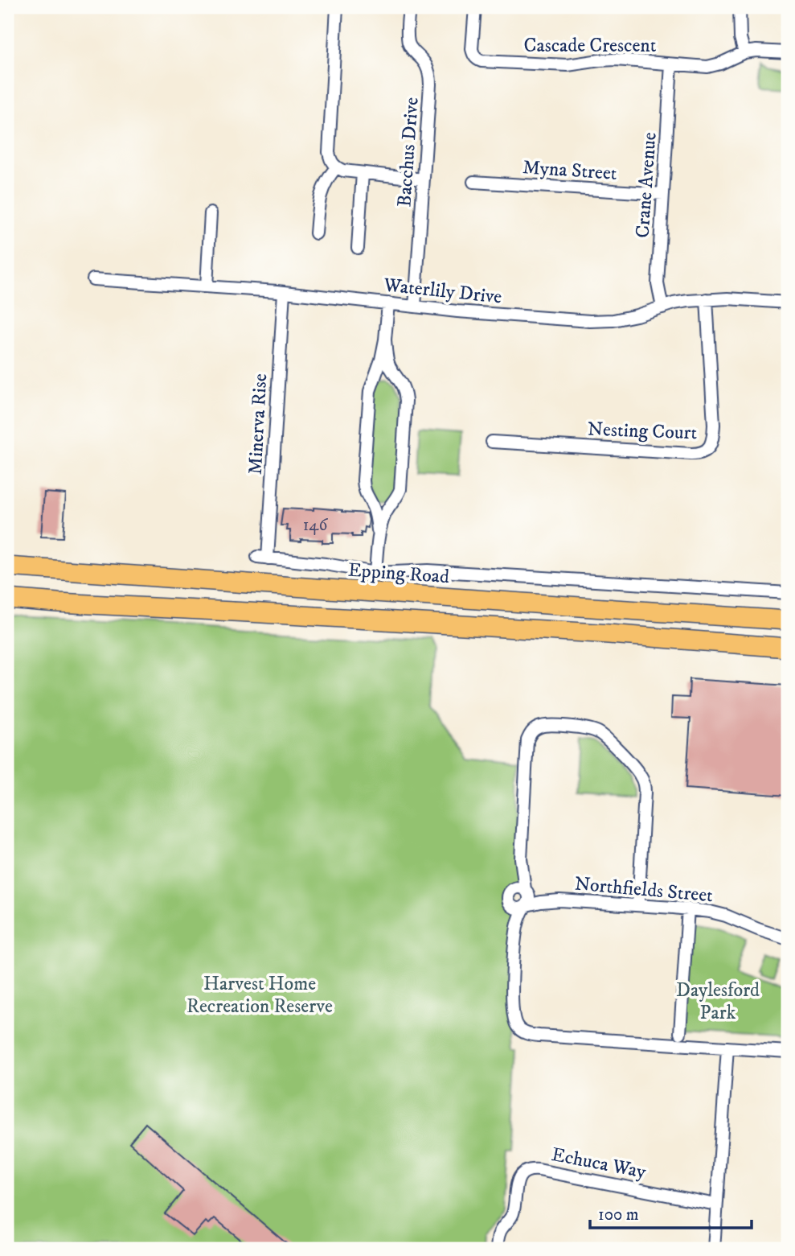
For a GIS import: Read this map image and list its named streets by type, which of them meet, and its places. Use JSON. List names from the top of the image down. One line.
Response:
{"streets":{"main road":["Epping Road"],"street":["Cascade Crescent","Bacchus Drive","Myna Street","Crane Avenue","Waterlily Drive","Minerva Rise","Nesting Court","Northfields Street","Echuca Way"]},"crossings":[["Cascade Crescent","Crane Avenue"],["Bacchus Drive","Waterlily Drive"],["Myna Street","Crane Avenue"],["Crane Avenue","Waterlily Drive"],["Waterlily Drive","Minerva Rise"],["Waterlily Drive","Nesting Court"],["Minerva Rise","Epping Road"]],"parks":["Harvest Home Recreation Reserve","Daylesford Park"],"house_numbers":["146"],"scale_bar":"100 m"}
